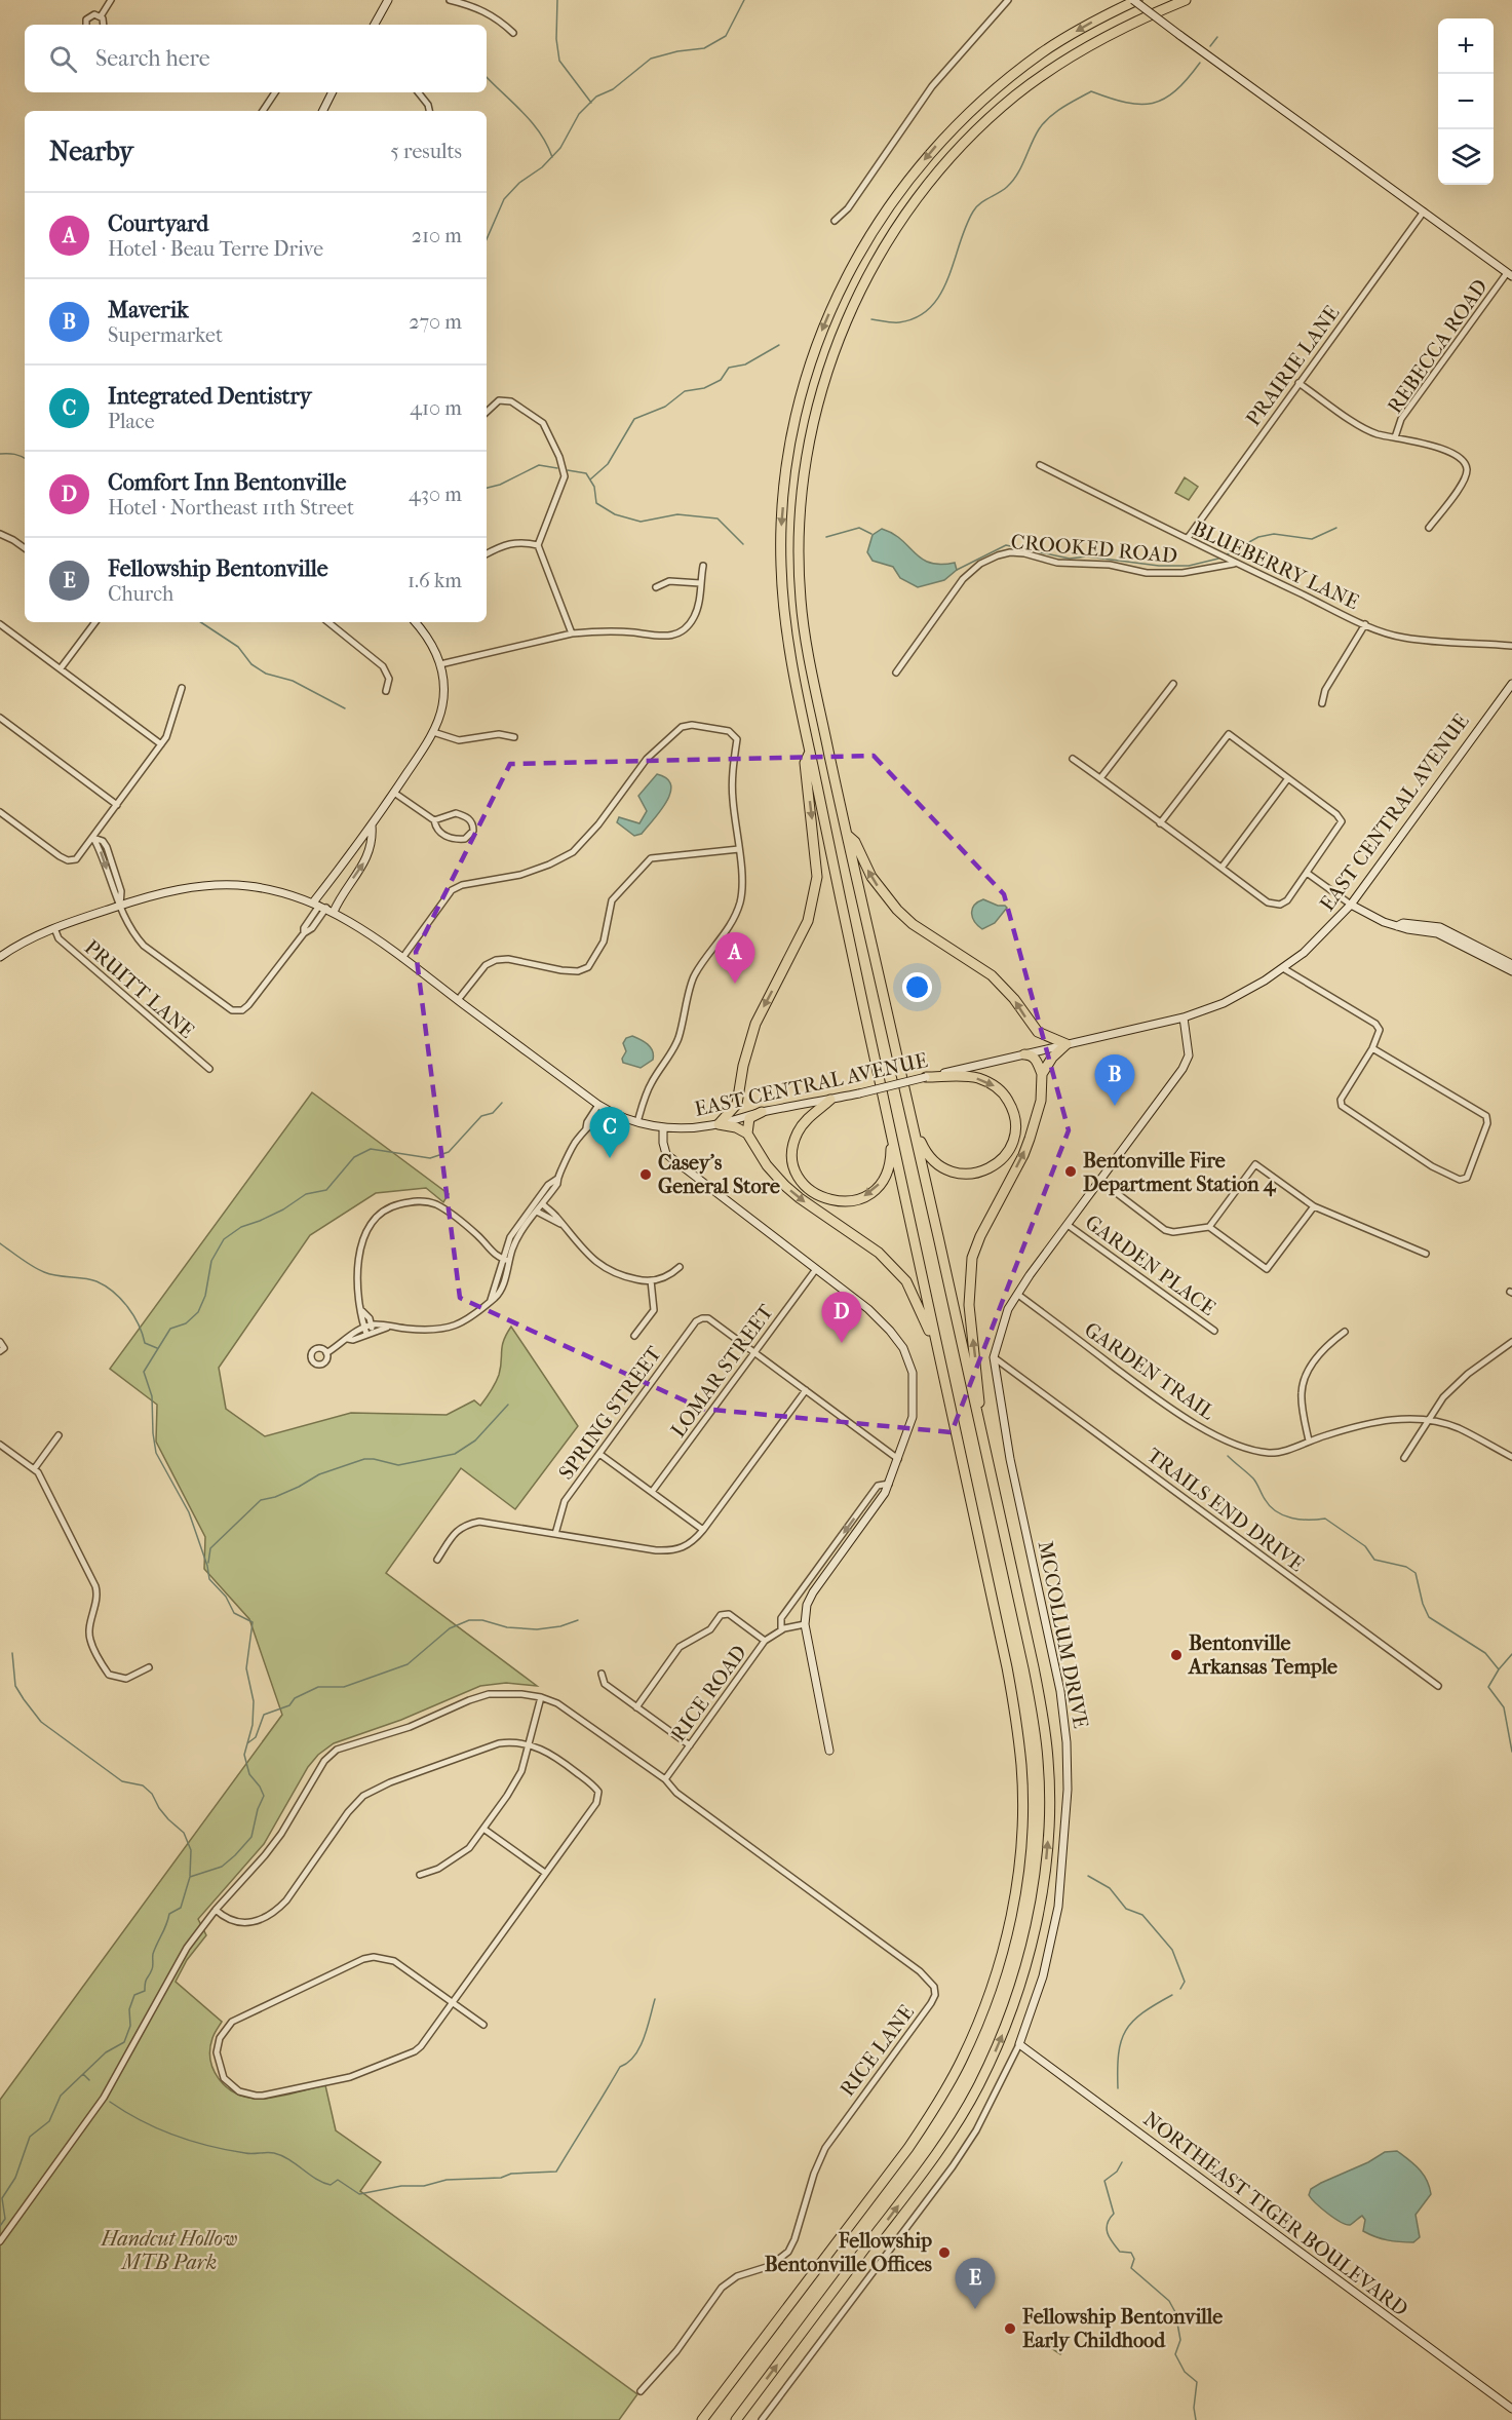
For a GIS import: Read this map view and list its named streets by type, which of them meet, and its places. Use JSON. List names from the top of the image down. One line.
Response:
{"streets":{"street":["REBECCA ROAD","PRAIRIE LANE","CROOKED ROAD","BLUEBERRY LANE","EAST CENTRAL AVENUE","PRUITT LANE","GARDEN PLACE","LOMAR STREET","GARDEN TRAIL","SPRING STREET","TRAILS END DRIVE","MCCOLLUM DRIVE","RICE ROAD","RICE LANE","NORTHEAST TIGER BOULEVARD"]},"crossings":[["PRAIRIE LANE","BLUEBERRY LANE"],["CROOKED ROAD","BLUEBERRY LANE"],["EAST CENTRAL AVENUE","PRUITT LANE"],["EAST CENTRAL AVENUE","MCCOLLUM DRIVE"],["GARDEN PLACE","MCCOLLUM DRIVE"],["LOMAR STREET","SPRING STREET"],["GARDEN TRAIL","MCCOLLUM DRIVE"],["TRAILS END DRIVE","MCCOLLUM DRIVE"],["MCCOLLUM DRIVE","NORTHEAST TIGER BOULEVARD"],["RICE ROAD","RICE LANE"]],"parks":["Handcut Hollow MTB Park"],"places":["Bentonville Fire Department Station 4","Casey's General Store","Bentonville Arkansas Temple","Fellowship Bentonville Offices","Fellowship Bentonville Early Childhood"],"page":{"map_buttons":["+","−"],"search":"Search here","heading":["Nearby","5 results"],"list":[{"mark":"A","name":"Courtyard","note":"Hotel · Beau Terre Drive","value":"210 m"},{"mark":"B","name":"Maverik","note":"Supermarket","value":"270 m"},{"mark":"C","name":"Integrated Dentistry","note":"Place","value":"410 m"},{"mark":"D","name":"Comfort Inn Bentonville","note":"Hotel · Northeast 11th Street","value":"430 m"},{"mark":"E","name":"Fellowship Bentonville","note":"Church","value":"1.6 km"}],"pins":["A","B","C","D","E"]}}
